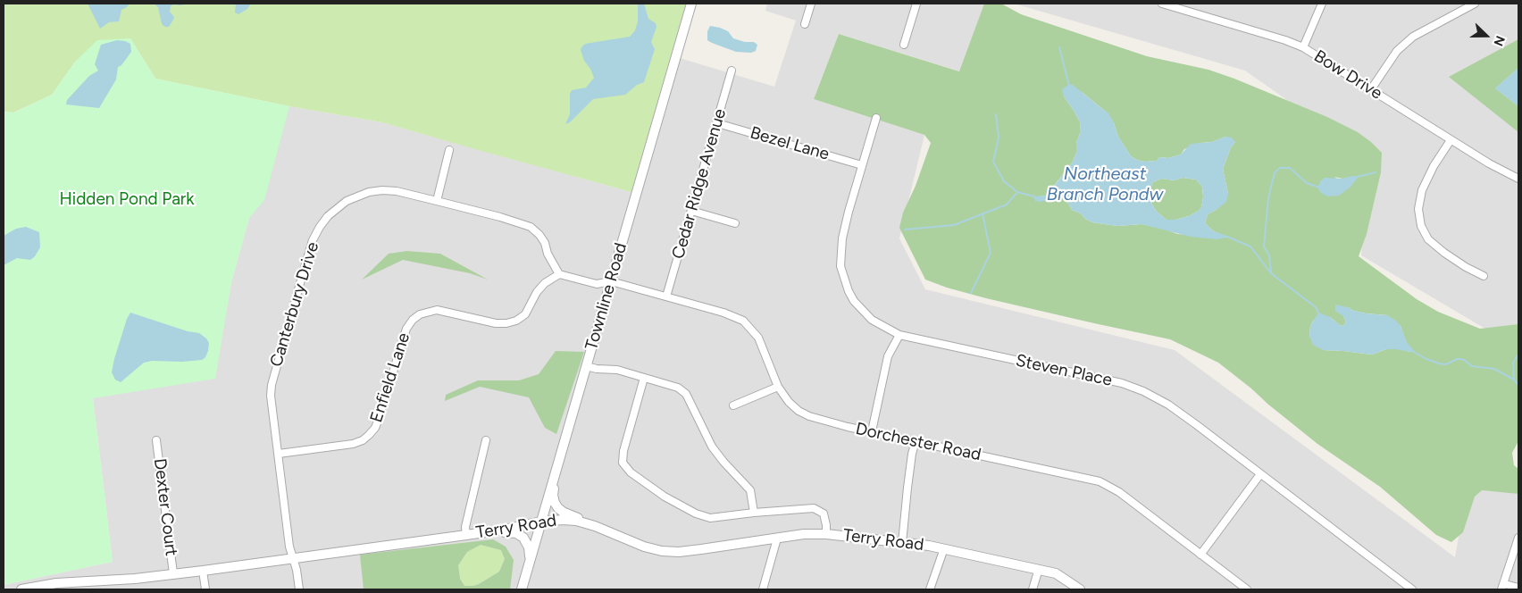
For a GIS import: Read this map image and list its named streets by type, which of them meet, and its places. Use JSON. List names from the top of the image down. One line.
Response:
{"streets":{"street":["Bow Drive","Bezel Lane","Cedar Ridge Avenue","Townline Road","Canterbury Drive","Steven Place","Enfield Lane","Dorchester Road","Dexter Court","Terry Road"]},"crossings":[["Bezel Lane","Cedar Ridge Avenue"],["Bezel Lane","Steven Place"],["Cedar Ridge Avenue","Dorchester Road"],["Townline Road","Dorchester Road"],["Townline Road","Terry Road"],["Canterbury Drive","Enfield Lane"],["Canterbury Drive","Terry Road"],["Dexter Court","Terry Road"]],"water":["Northeast Branch Pondw"],"parks":["Hidden Pond Park"],"north":"right"}
